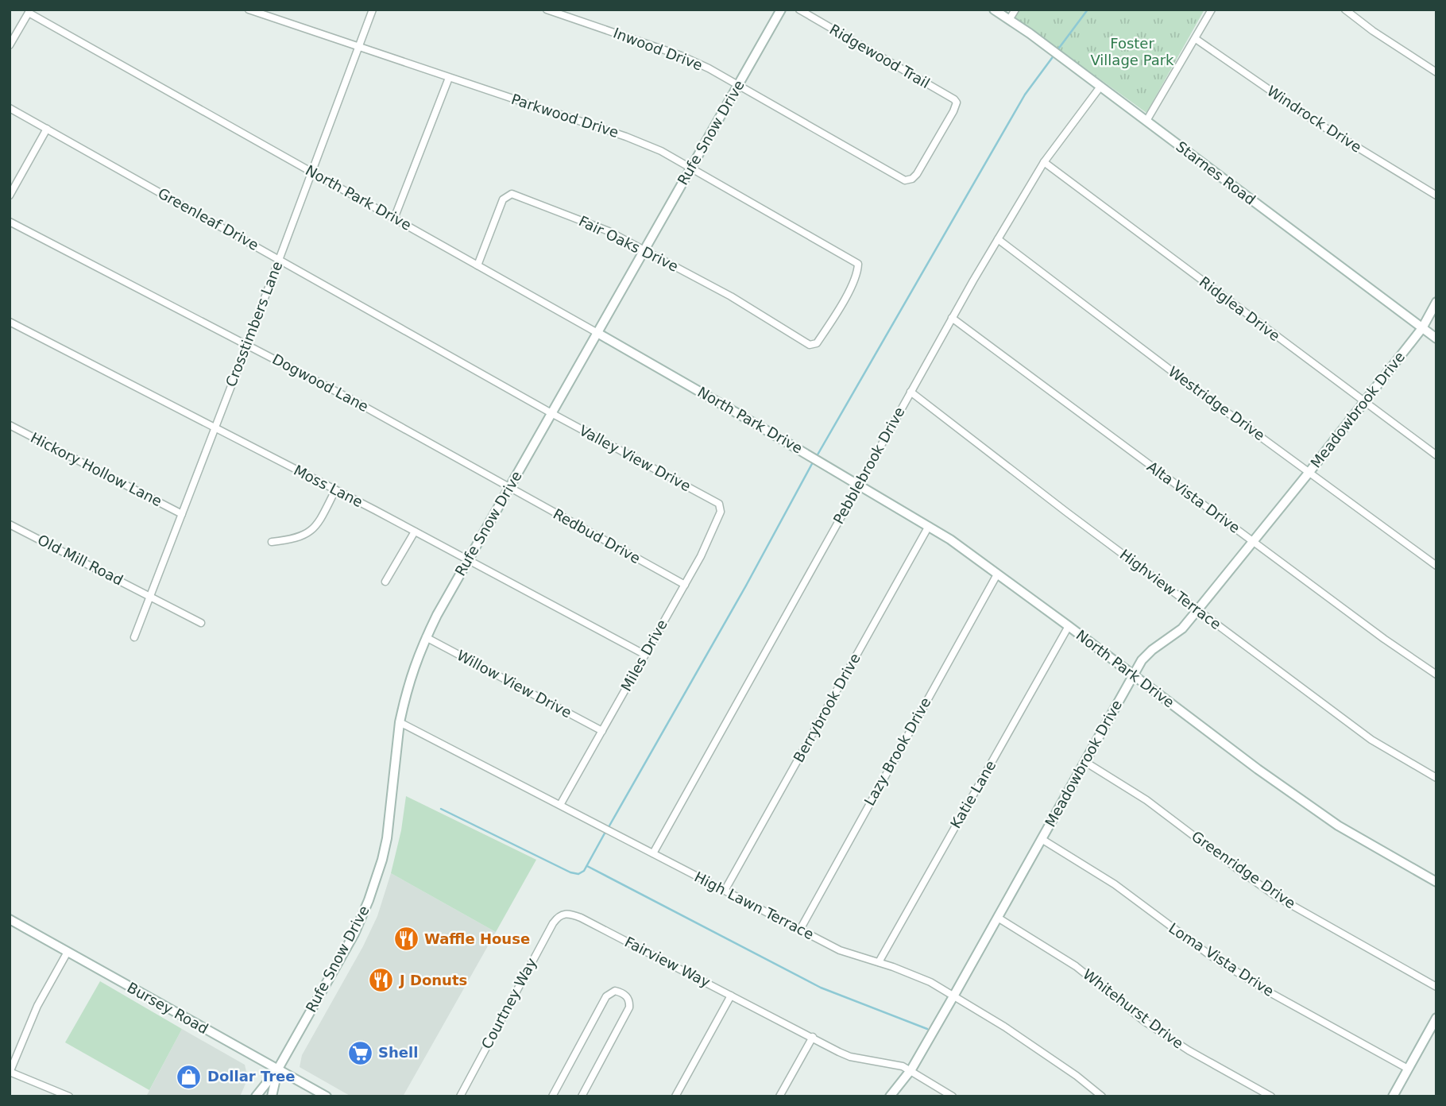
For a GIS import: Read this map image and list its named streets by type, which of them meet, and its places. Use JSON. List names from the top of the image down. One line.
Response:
{"streets":{"street":["Inwood Drive","Ridgewood Trail","Parkwood Drive","Windrock Drive","Rufe Snow Drive","Starnes Road","North Park Drive","Greenleaf Drive","Fair Oaks Drive","Ridglea Drive","Crosstimbers Lane","Dogwood Lane","Westridge Drive","Meadowbrook Drive","Valley View Drive","Pebblebrook Drive","Hickory Hollow Lane","Moss Lane","Alta Vista Drive","Redbud Drive","Old Mill Road","Highview Terrace","Miles Drive","Willow View Drive","Berrybrook Drive","Lazy Brook Drive","Katie Lane","Greenridge Drive","High Lawn Terrace","Loma Vista Drive","Fairview Way","Courtney Way","Bursey Road","Whitehurst Drive"]},"crossings":[["Inwood Drive","Ridgewood Trail"],["Inwood Drive","Rufe Snow Drive"],["Parkwood Drive","Rufe Snow Drive"],["Parkwood Drive","Fair Oaks Drive"],["Parkwood Drive","Crosstimbers Lane"],["Rufe Snow Drive","North Park Drive"],["Rufe Snow Drive","Greenleaf Drive"],["Rufe Snow Drive","Fair Oaks Drive"],["Rufe Snow Drive","Dogwood Lane"],["Rufe Snow Drive","Valley View Drive"],["Rufe Snow Drive","Moss Lane"],["Rufe Snow Drive","Redbud Drive"],["Rufe Snow Drive","Willow View Drive"],["Rufe Snow Drive","High Lawn Terrace"],["Rufe Snow Drive","Bursey Road"],["Starnes Road","Meadowbrook Drive"],["Starnes Road","Pebblebrook Drive"],["North Park Drive","Fair Oaks Drive"],["North Park Drive","Crosstimbers Lane"],["North Park Drive","Meadowbrook Drive"],["North Park Drive","Pebblebrook Drive"],["North Park Drive","Berrybrook Drive"],["North Park Drive","Lazy Brook Drive"],["North Park Drive","Katie Lane"],["Greenleaf Drive","Crosstimbers Lane"],["Greenleaf Drive","Valley View Drive"],["Ridglea Drive","Meadowbrook Drive"],["Ridglea Drive","Pebblebrook Drive"],["Crosstimbers Lane","Dogwood Lane"],["Crosstimbers Lane","Hickory Hollow Lane"],["Crosstimbers Lane","Moss Lane"],["Crosstimbers Lane","Old Mill Road"],["Dogwood Lane","Redbud Drive"],["Westridge Drive","Meadowbrook Drive"],["Westridge Drive","Pebblebrook Drive"],["Meadowbrook Drive","Alta Vista Drive"],["Meadowbrook Drive","Highview Terrace"],["Meadowbrook Drive","Greenridge Drive"],["Meadowbrook Drive","High Lawn Terrace"],["Meadowbrook Drive","Loma Vista Drive"],["Meadowbrook Drive","Fairview Way"],["Meadowbrook Drive","Whitehurst Drive"],["Valley View Drive","Miles Drive"],["Pebblebrook Drive","Alta Vista Drive"],["Pebblebrook Drive","Highview Terrace"],["Pebblebrook Drive","High Lawn Terrace"],["Moss Lane","Miles Drive"],["Redbud Drive","Miles Drive"],["Miles Drive","Willow View Drive"],["Miles Drive","High Lawn Terrace"],["Berrybrook Drive","High Lawn Terrace"],["Lazy Brook Drive","High Lawn Terrace"],["Katie Lane","High Lawn Terrace"],["Fairview Way","Courtney Way"]],"parks":["Foster Village Park"],"places":{"restaurant":["Waffle House","J Donuts"],"supermarket":["Shell"],"shop":["Dollar Tree"]}}
